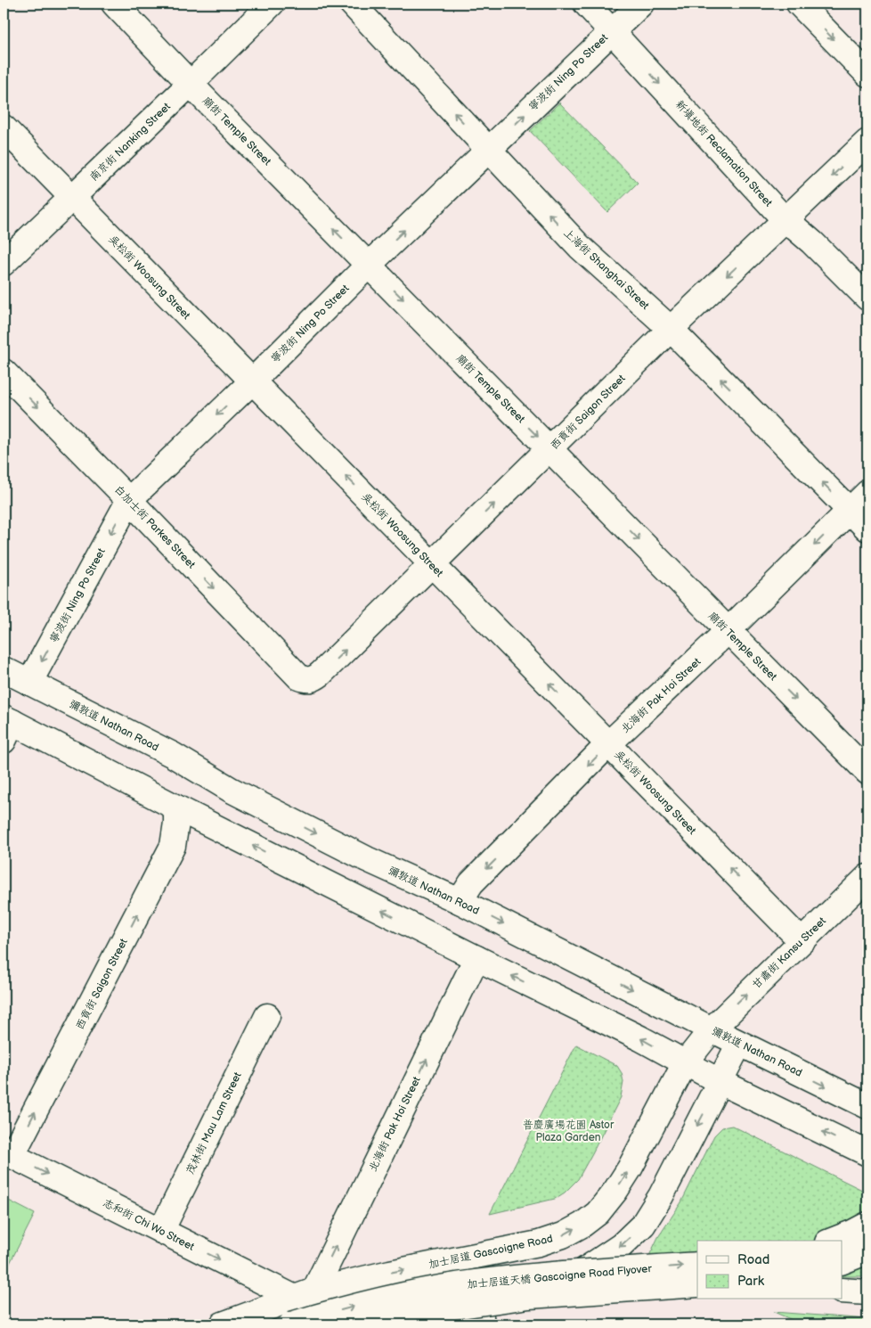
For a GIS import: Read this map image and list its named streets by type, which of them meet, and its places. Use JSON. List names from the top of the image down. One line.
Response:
{"streets":{"main road":["寧波街 Ning Po Street","廟街 Temple Street","南京街 Nanking Street","新填地街 Reclamation Street","上海街 Shanghai Street","吳松街 Woosung Street","西貢街 Saigon Street","白加士街 Parkes Street","北海街 Pak Hoi Street","彌敦道 Nathan Road","甘肅街 Kansu Street","茂林街 Mau Lam Street","志和街 Chi Wo Street","加士居道 Gascoigne Road","加士居道天橋 Gascoigne Road Flyover"]},"crossings":[["寧波街 Ning Po Street","廟街 Temple Street"],["寧波街 Ning Po Street","新填地街 Reclamation Street"],["寧波街 Ning Po Street","上海街 Shanghai Street"],["寧波街 Ning Po Street","吳松街 Woosung Street"],["寧波街 Ning Po Street","白加士街 Parkes Street"],["寧波街 Ning Po Street","彌敦道 Nathan Road"],["廟街 Temple Street","西貢街 Saigon Street"],["廟街 Temple Street","北海街 Pak Hoi Street"],["新填地街 Reclamation Street","西貢街 Saigon Street"],["上海街 Shanghai Street","西貢街 Saigon Street"],["上海街 Shanghai Street","北海街 Pak Hoi Street"],["吳松街 Woosung Street","西貢街 Saigon Street"],["吳松街 Woosung Street","北海街 Pak Hoi Street"],["吳松街 Woosung Street","甘肅街 Kansu Street"],["西貢街 Saigon Street","白加士街 Parkes Street"],["西貢街 Saigon Street","志和街 Chi Wo Street"],["北海街 Pak Hoi Street","彌敦道 Nathan Road"],["北海街 Pak Hoi Street","志和街 Chi Wo Street"],["北海街 Pak Hoi Street","加士居道 Gascoigne Road"],["彌敦道 Nathan Road","甘肅街 Kansu Street"],["彌敦道 Nathan Road","加士居道 Gascoigne Road"],["甘肅街 Kansu Street","加士居道 Gascoigne Road"],["茂林街 Mau Lam Street","志和街 Chi Wo Street"],["志和街 Chi Wo Street","加士居道 Gascoigne Road"]],"one_way":["上海街 Shanghai Street","吳松街 Woosung Street","甘肅街 Kansu Street","志和街 Chi Wo Street"],"parks":["普慶廣場花園 Astor Plaza Garden"],"legend":["Road","Park"]}
